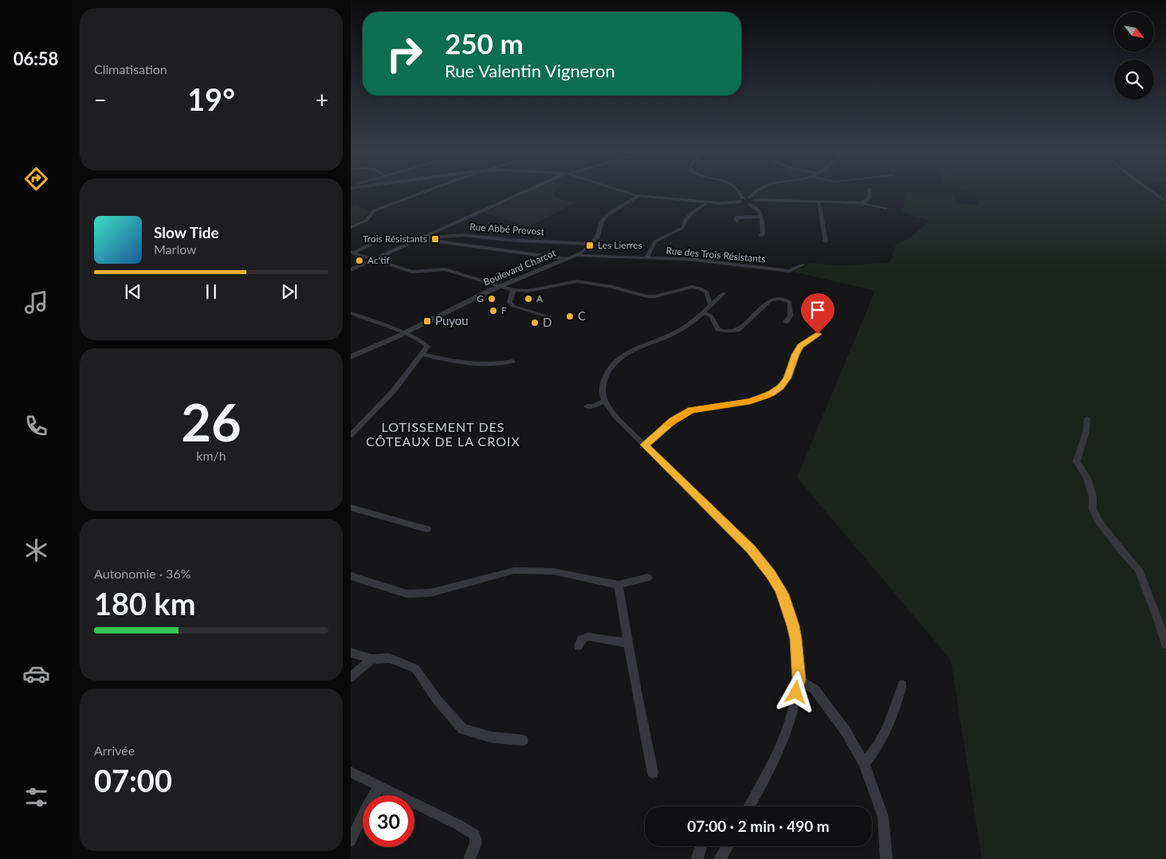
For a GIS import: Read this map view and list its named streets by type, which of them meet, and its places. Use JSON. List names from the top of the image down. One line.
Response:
{"streets":{"street":["Rue Abbé Prevost","Rue des Trois Résistants","Boulevard Charcot"]},"districts":["LOTISSEMENT DES CÔTEAUX DE LA CROIX"],"places":{"transit":["Trois Résistants","Les Lierres","Puyou"],"other":["Ac'tif","G","A","F","C","D"]},"north":"bottom right","page":{"tabs":"06:58","tile":["Climatisation",["26","km/h"],["Autonomie · 36%","180 km"],["Arrivée","07:00"]],"turn":["250 m","Rue Valentin Vigneron"],"heat":["−","19°","+"],"song":["Slow Tide","Marlow"],"limit":"30","trip":"07:00 · 2 min · 490 m"}}
